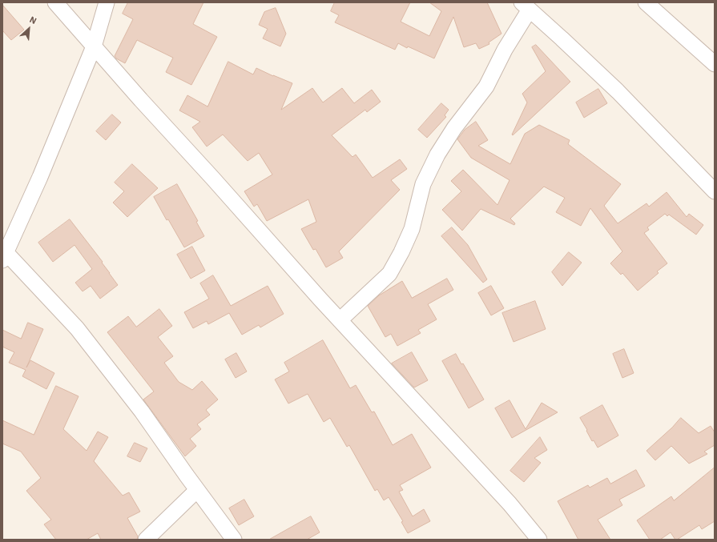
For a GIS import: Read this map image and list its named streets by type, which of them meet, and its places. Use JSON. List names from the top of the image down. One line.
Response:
{"north":"top right"}
